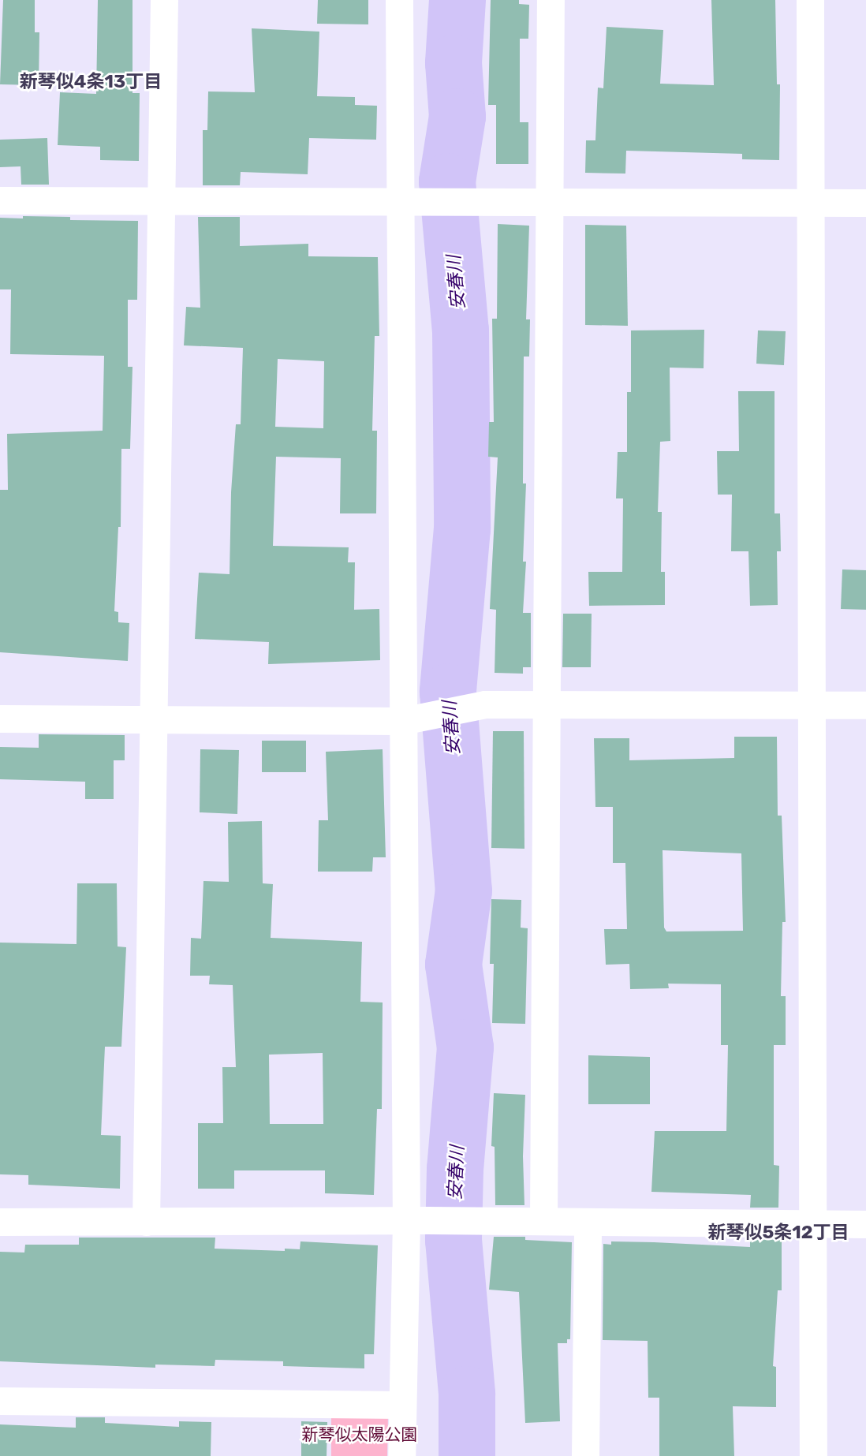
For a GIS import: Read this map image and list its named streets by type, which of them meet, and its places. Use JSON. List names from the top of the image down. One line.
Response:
{"districts":["新琴似4条13丁目","新琴似5条12丁目"],"water":["安春川"],"parks":["新琴似太陽公園"]}
